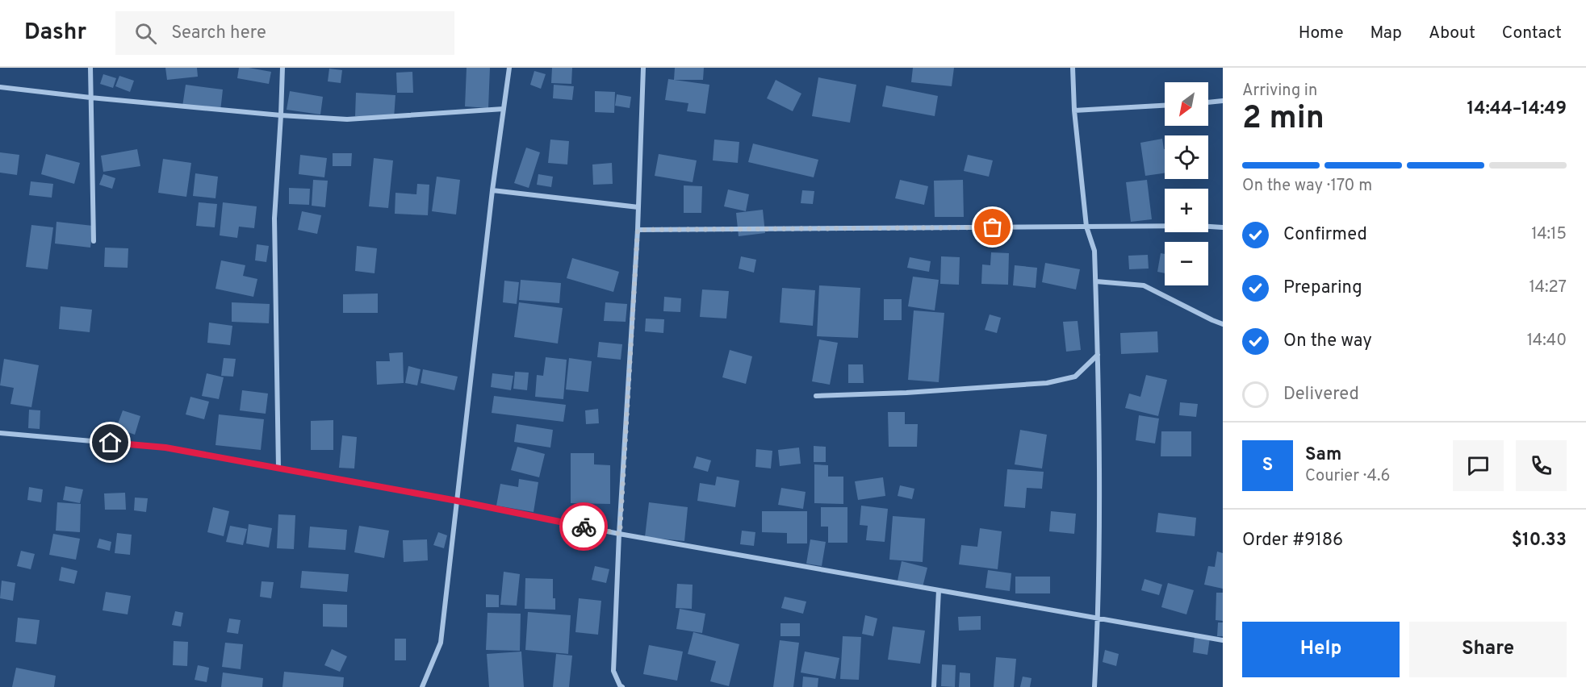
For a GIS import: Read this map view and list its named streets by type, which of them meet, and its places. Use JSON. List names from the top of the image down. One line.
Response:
{"north":"bottom left","page":{"header":"Dashr","search":"Search here","nav":["Home","Map","About","Contact"],"heading":["2 min","Arriving in","14:44–14:49"],"panel":["Sam","Courier · 4.6","Order #9186","$10.33"],"map_buttons":["+","−"],"bar":"On the way · 170 m","list":[["Confirmed","14:15"],["Preparing","14:27"],["On the way","14:40"],"Delivered"],"round":"S","buttons":["Help","Share"]}}
